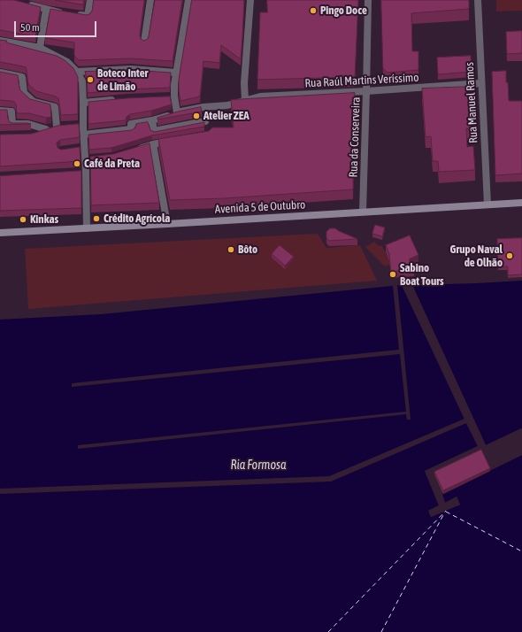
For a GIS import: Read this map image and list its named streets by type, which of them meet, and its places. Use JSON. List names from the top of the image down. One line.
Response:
{"streets":{"main road":["Avenida 5 de Outubro"],"street":["Rua Raúl Martins Veríssimo","Rua Manuel Ramos","Rua da Conserveira"]},"crossings":[["Rua Raúl Martins Veríssimo","Rua Manuel Ramos"],["Rua Raúl Martins Veríssimo","Rua da Conserveira"],["Rua Manuel Ramos","Avenida 5 de Outubro"],["Rua da Conserveira","Avenida 5 de Outubro"]],"water":["Ria Formosa"],"places":["Pingo Doce","Boteco Inter de Limão","Atelier ZEA","Café da Preta","Crédito Agrícola","Kinkas","Bôto","Grupo Naval de Olhão","Sabino Boat Tours"],"scale_bar":"50 m"}
